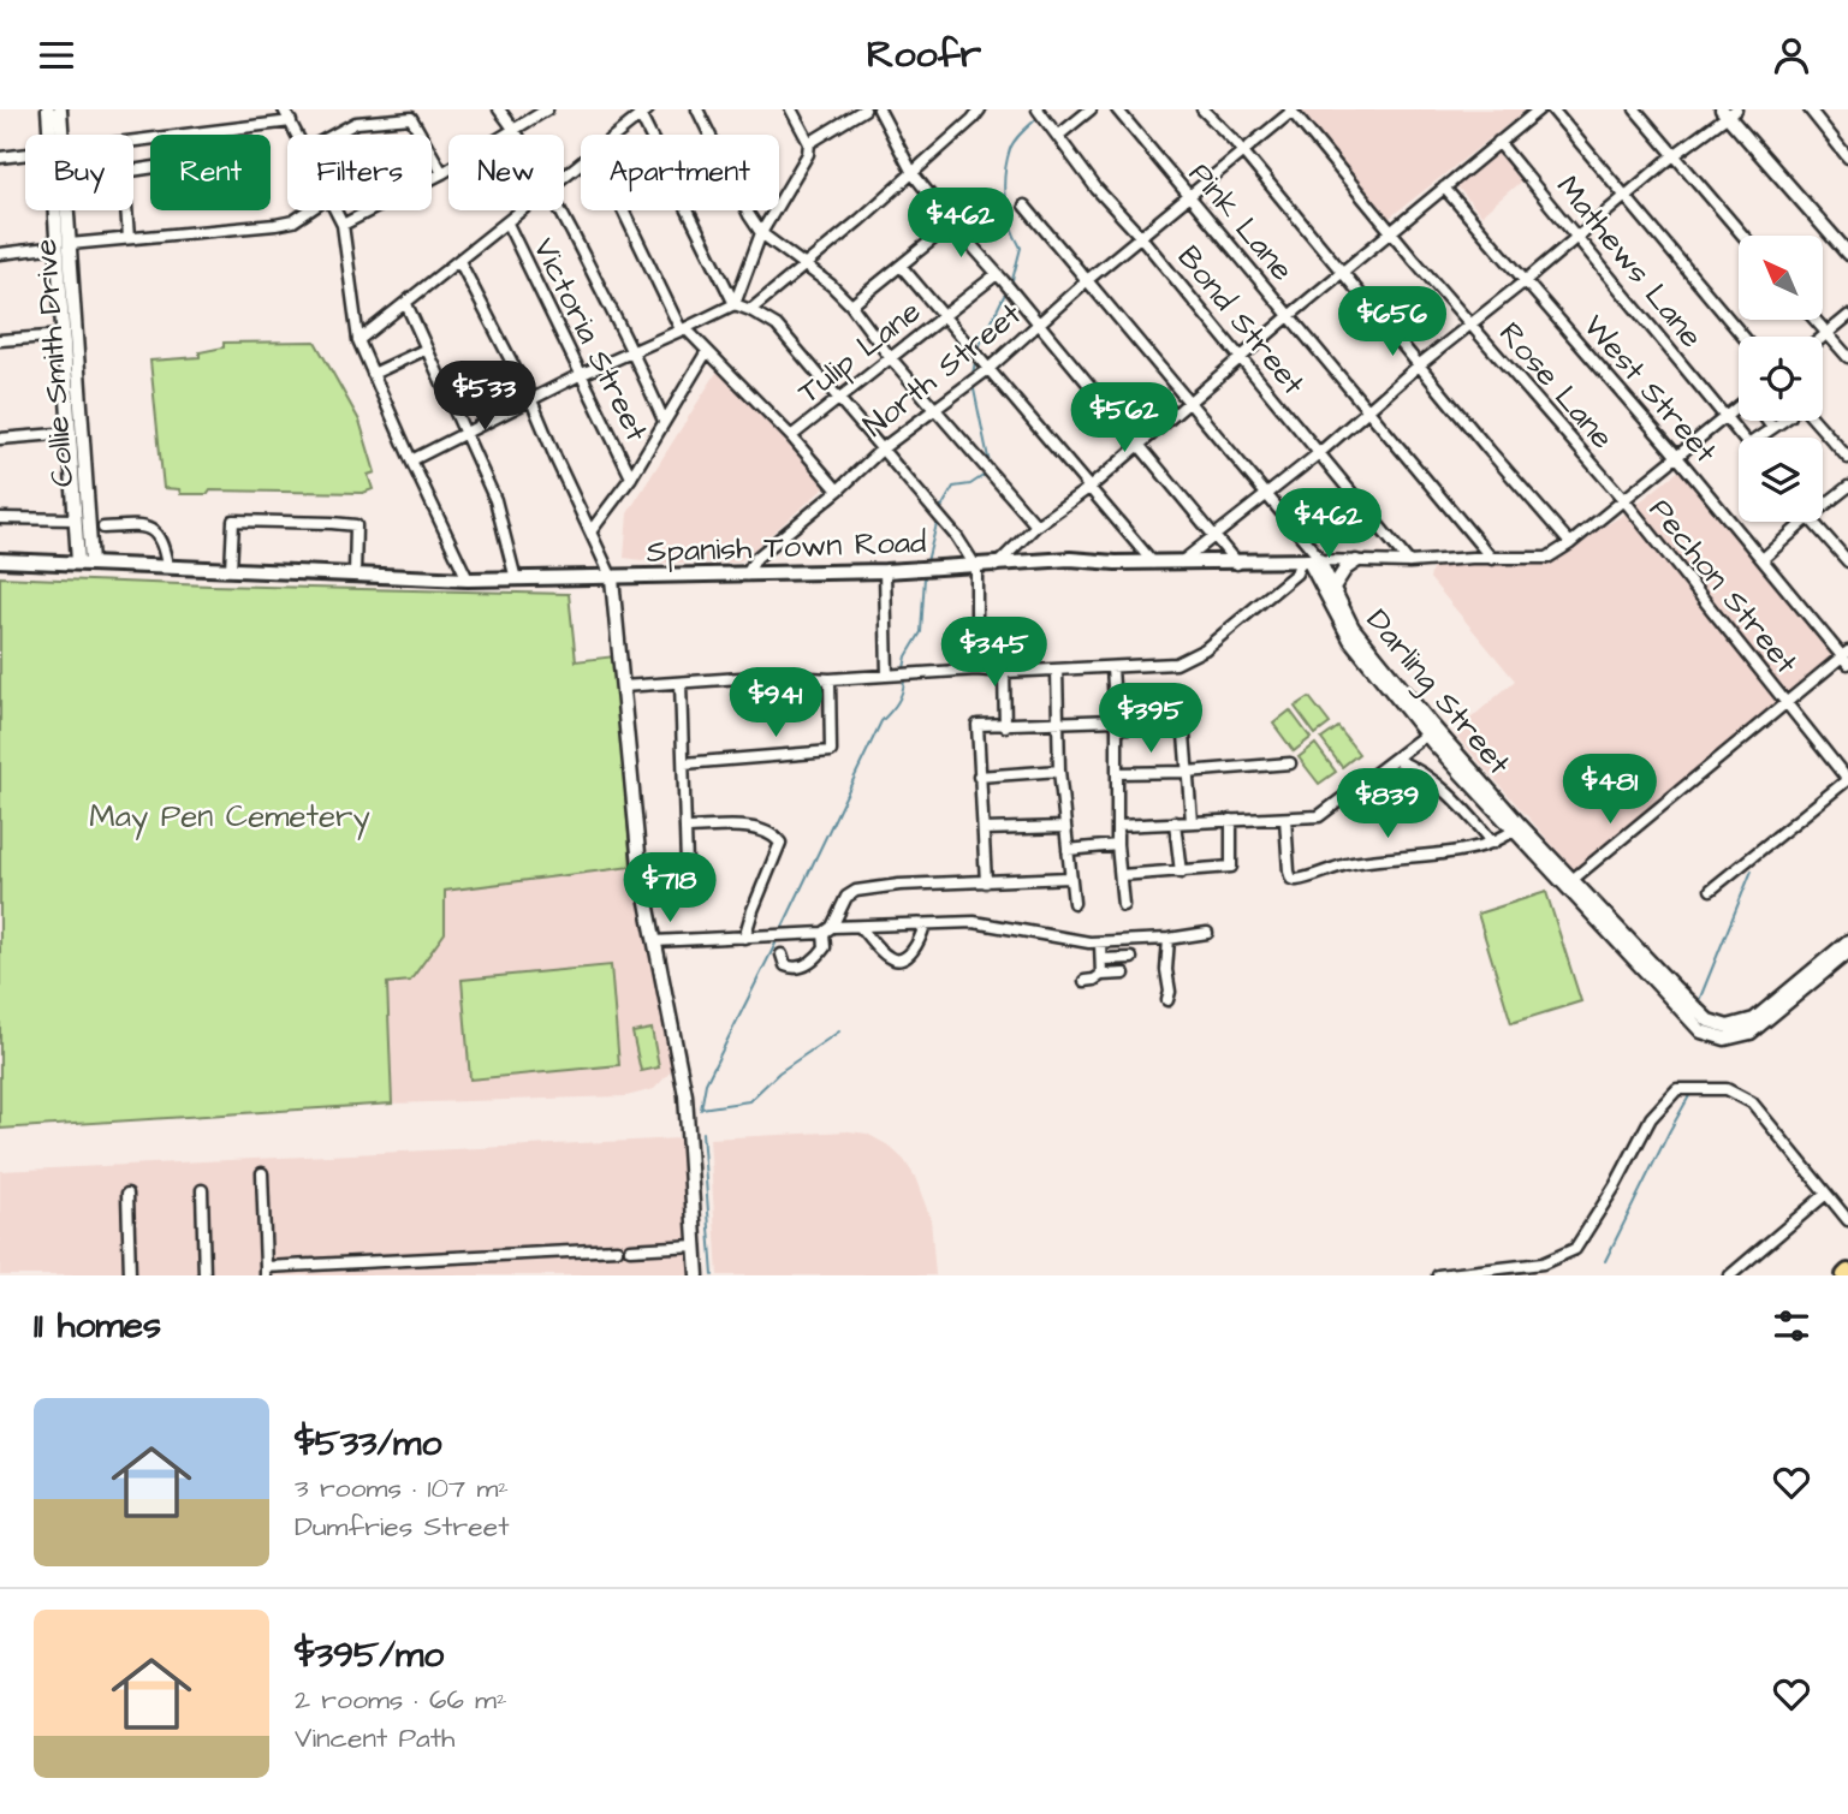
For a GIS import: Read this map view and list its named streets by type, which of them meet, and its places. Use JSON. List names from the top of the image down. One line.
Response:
{"streets":{"main road":["Spanish Town Road"],"street":["Pink Lane","Mathews Lane","Bond Street","Victoria Street","Tulip Lane","Collie Smith Drive","North Street","Rose Lane","West Street","Pechon Street","Darling Street"]},"crossings":[["Pink Lane","North Street"],["Pink Lane","Spanish Town Road"],["Mathews Lane","Spanish Town Road"],["Bond Street","North Street"],["Bond Street","Spanish Town Road"],["Collie Smith Drive","Spanish Town Road"],["North Street","Rose Lane"],["North Street","Spanish Town Road"],["Rose Lane","Spanish Town Road"],["Rose Lane","Pechon Street"],["West Street","Spanish Town Road"],["Spanish Town Road","Pechon Street"],["Spanish Town Road","Darling Street"]],"parks":["May Pen Cemetery"],"north":"top left","page":{"header":"Roofr","chip":["Buy","Rent","Filters","New","Apartment"],"price":["$462","$656","$533","$562","$462","$345","$941","$395","$481","$839","$718"],"heading":"11 homes","list":[{"name":"$533/mo","note":"3 rooms · 107 m² · Dumfries Street"},{"name":"$395/mo","note":"2 rooms · 66 m² · Vincent Path"}]}}
